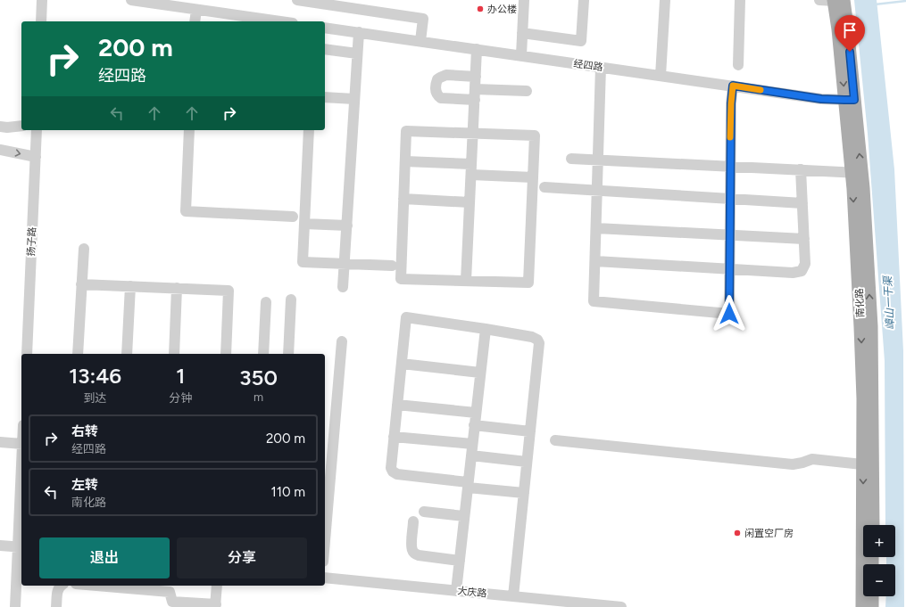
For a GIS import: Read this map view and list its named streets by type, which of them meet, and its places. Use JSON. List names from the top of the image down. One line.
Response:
{"streets":{"main road":["南化路"],"street":["经四路","扬子路","大庆路"]},"crossings":[["经四路","南化路"]],"water":["嶂山一干渠"],"places":["办公楼","闲置空厂房"],"page":{"turn":["200 m","经四路"],"eta":["13:46","到达","1","分钟","350","m"],"list":[{"name":"右转","note":"经四路","value":"200 m"},{"name":"左转","note":"南化路","value":"110 m"}],"map_buttons":["+","−"],"buttons":["退出","分享"]}}
